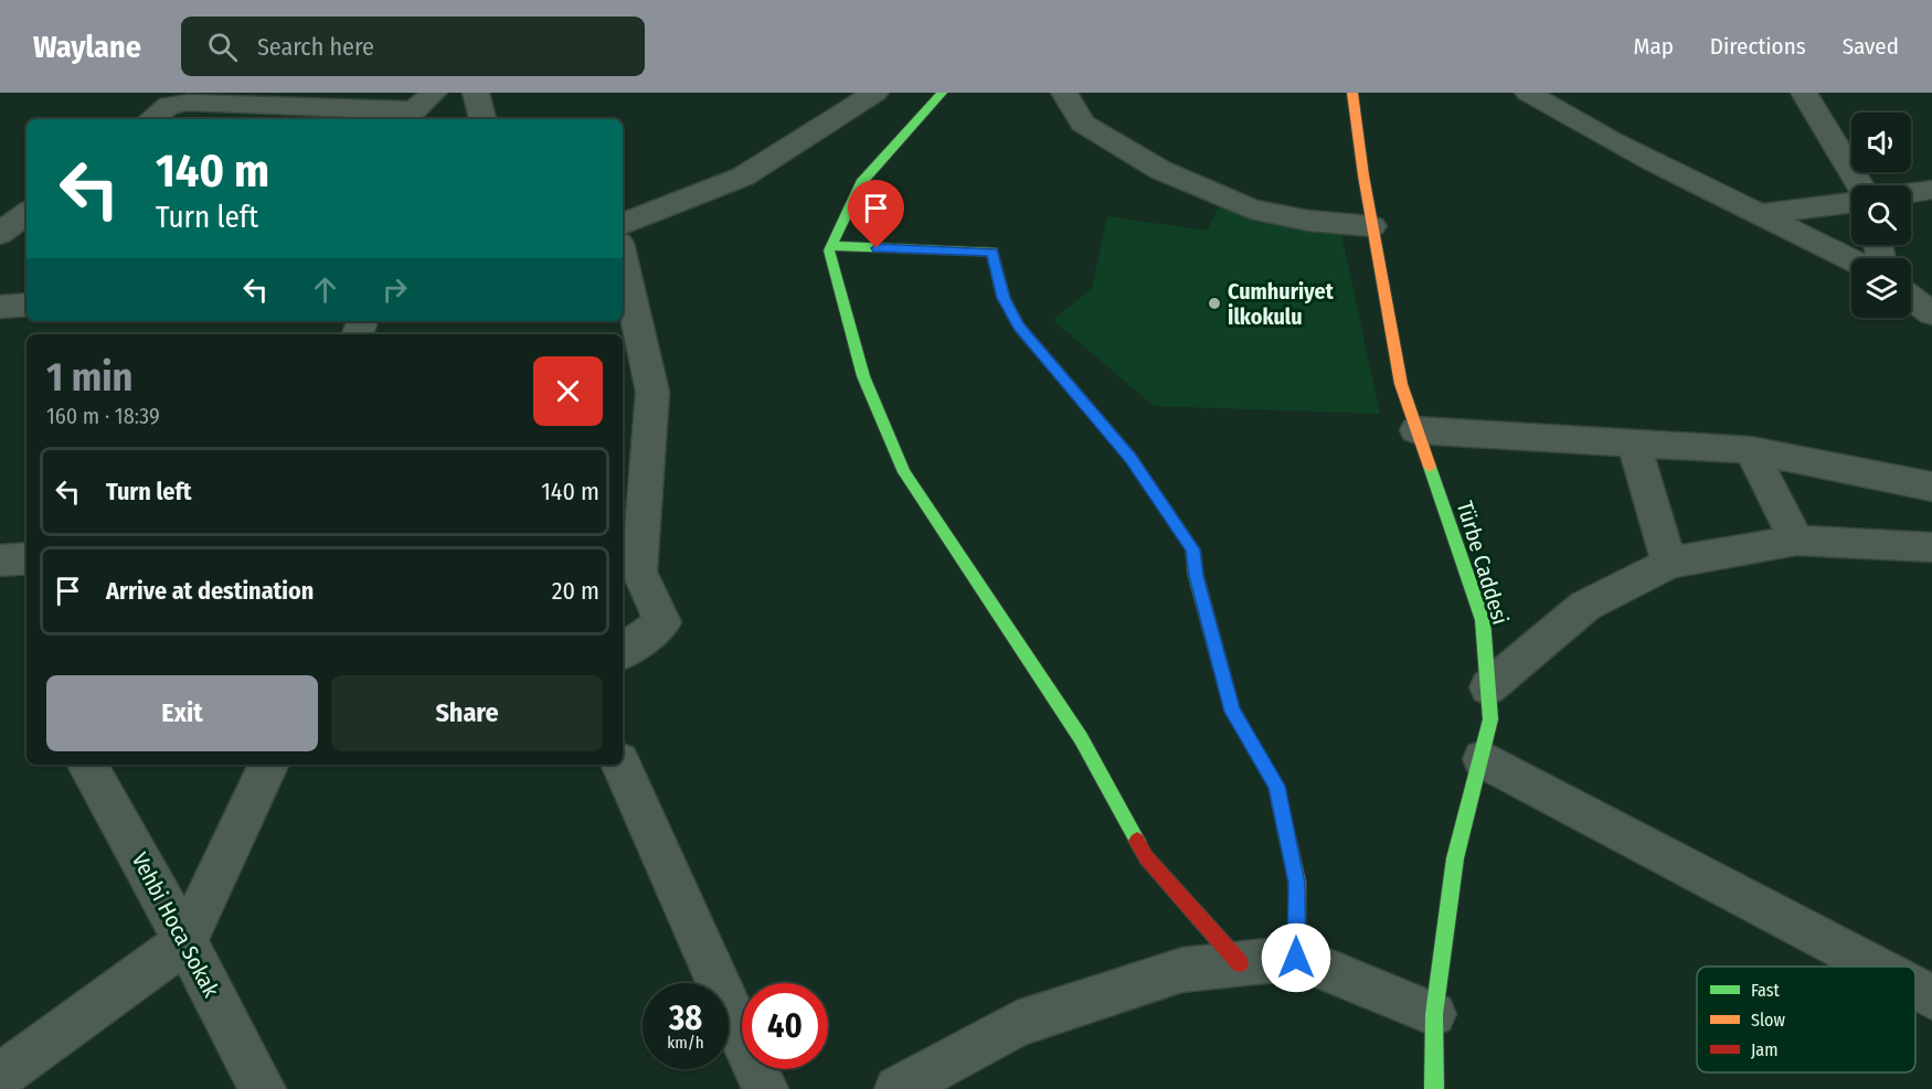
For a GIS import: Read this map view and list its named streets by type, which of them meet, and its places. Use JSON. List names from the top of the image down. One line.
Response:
{"streets":{"street":["Türbe Caddesi","Vehbi Hoca Sokak"]},"places":["Cumhuriyet İlkokulu"],"legend":["Fast","Slow","Jam"],"page":{"header":"Waylane","search":"Search here","nav":["Map","Directions","Saved"],"turn":["140 m","Turn left"],"heading":["1 min","160 m · 18:39"],"list":[{"name":"Turn left","value":"140 m"},{"name":"Arrive at destination","value":"20 m"}],"buttons":["Exit","Share"],"speed":"38 km/h","limit":"40"}}
